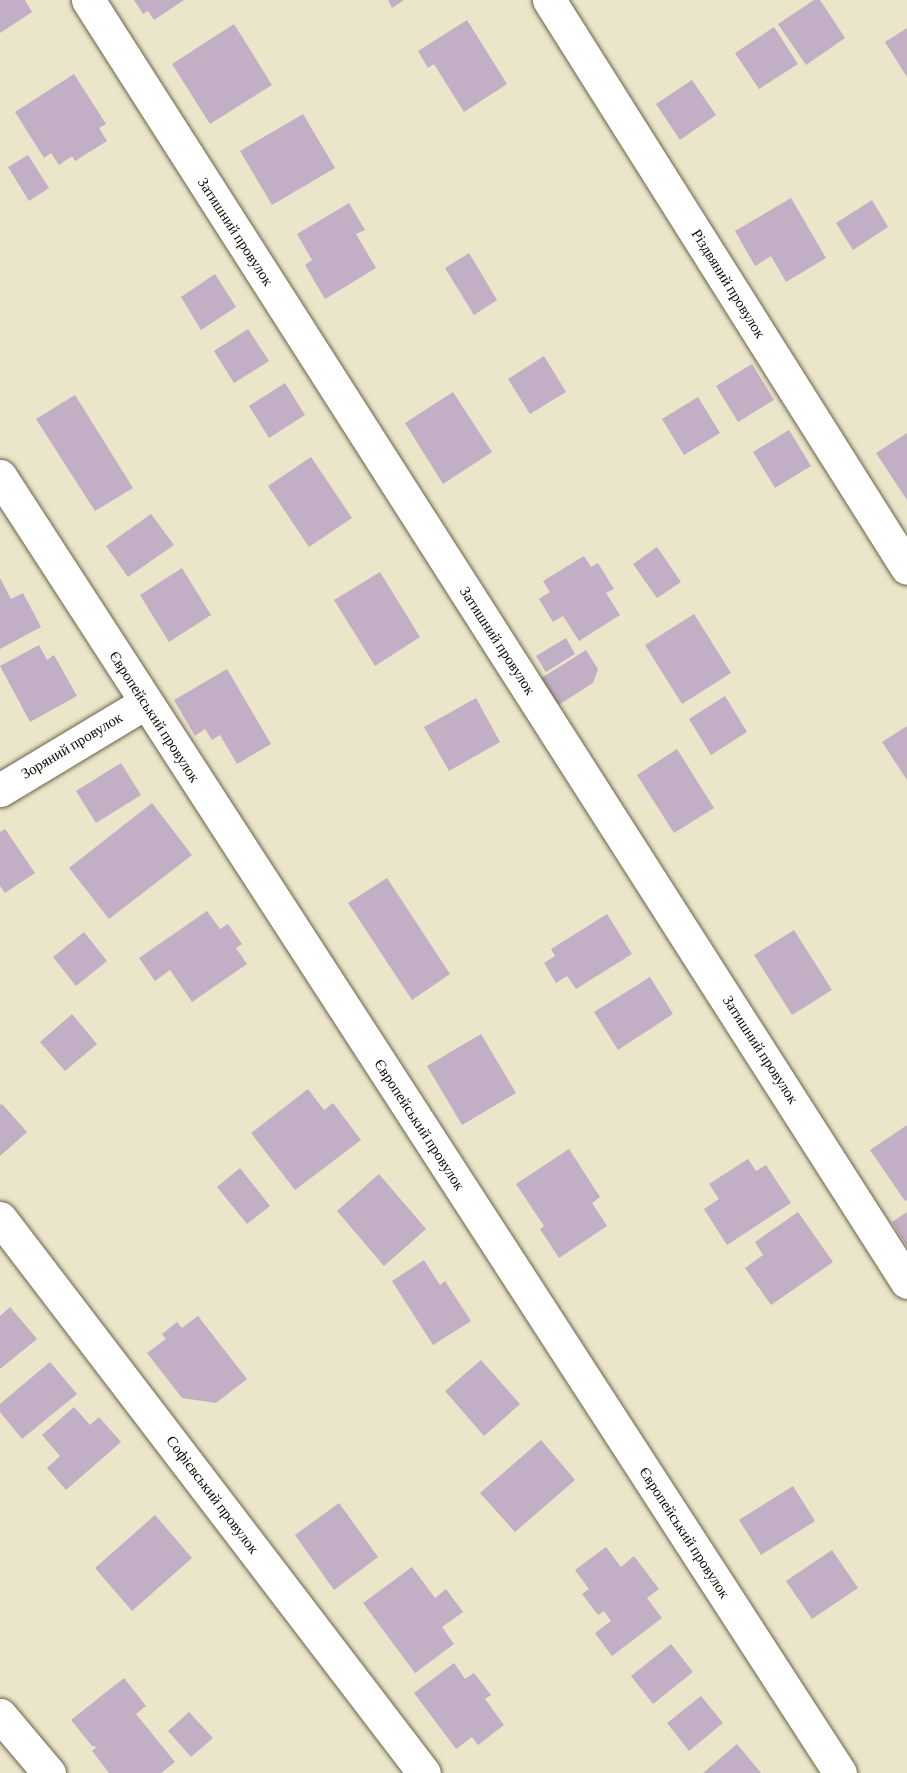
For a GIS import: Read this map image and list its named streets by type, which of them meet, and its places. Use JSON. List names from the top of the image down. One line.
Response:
{"streets":{"street":["Затишний провулок","Різдвяний провулок","Європейський провулок","Зоряний провулок","Софієвський провулок"]},"crossings":[["Європейський провулок","Зоряний провулок"]]}
